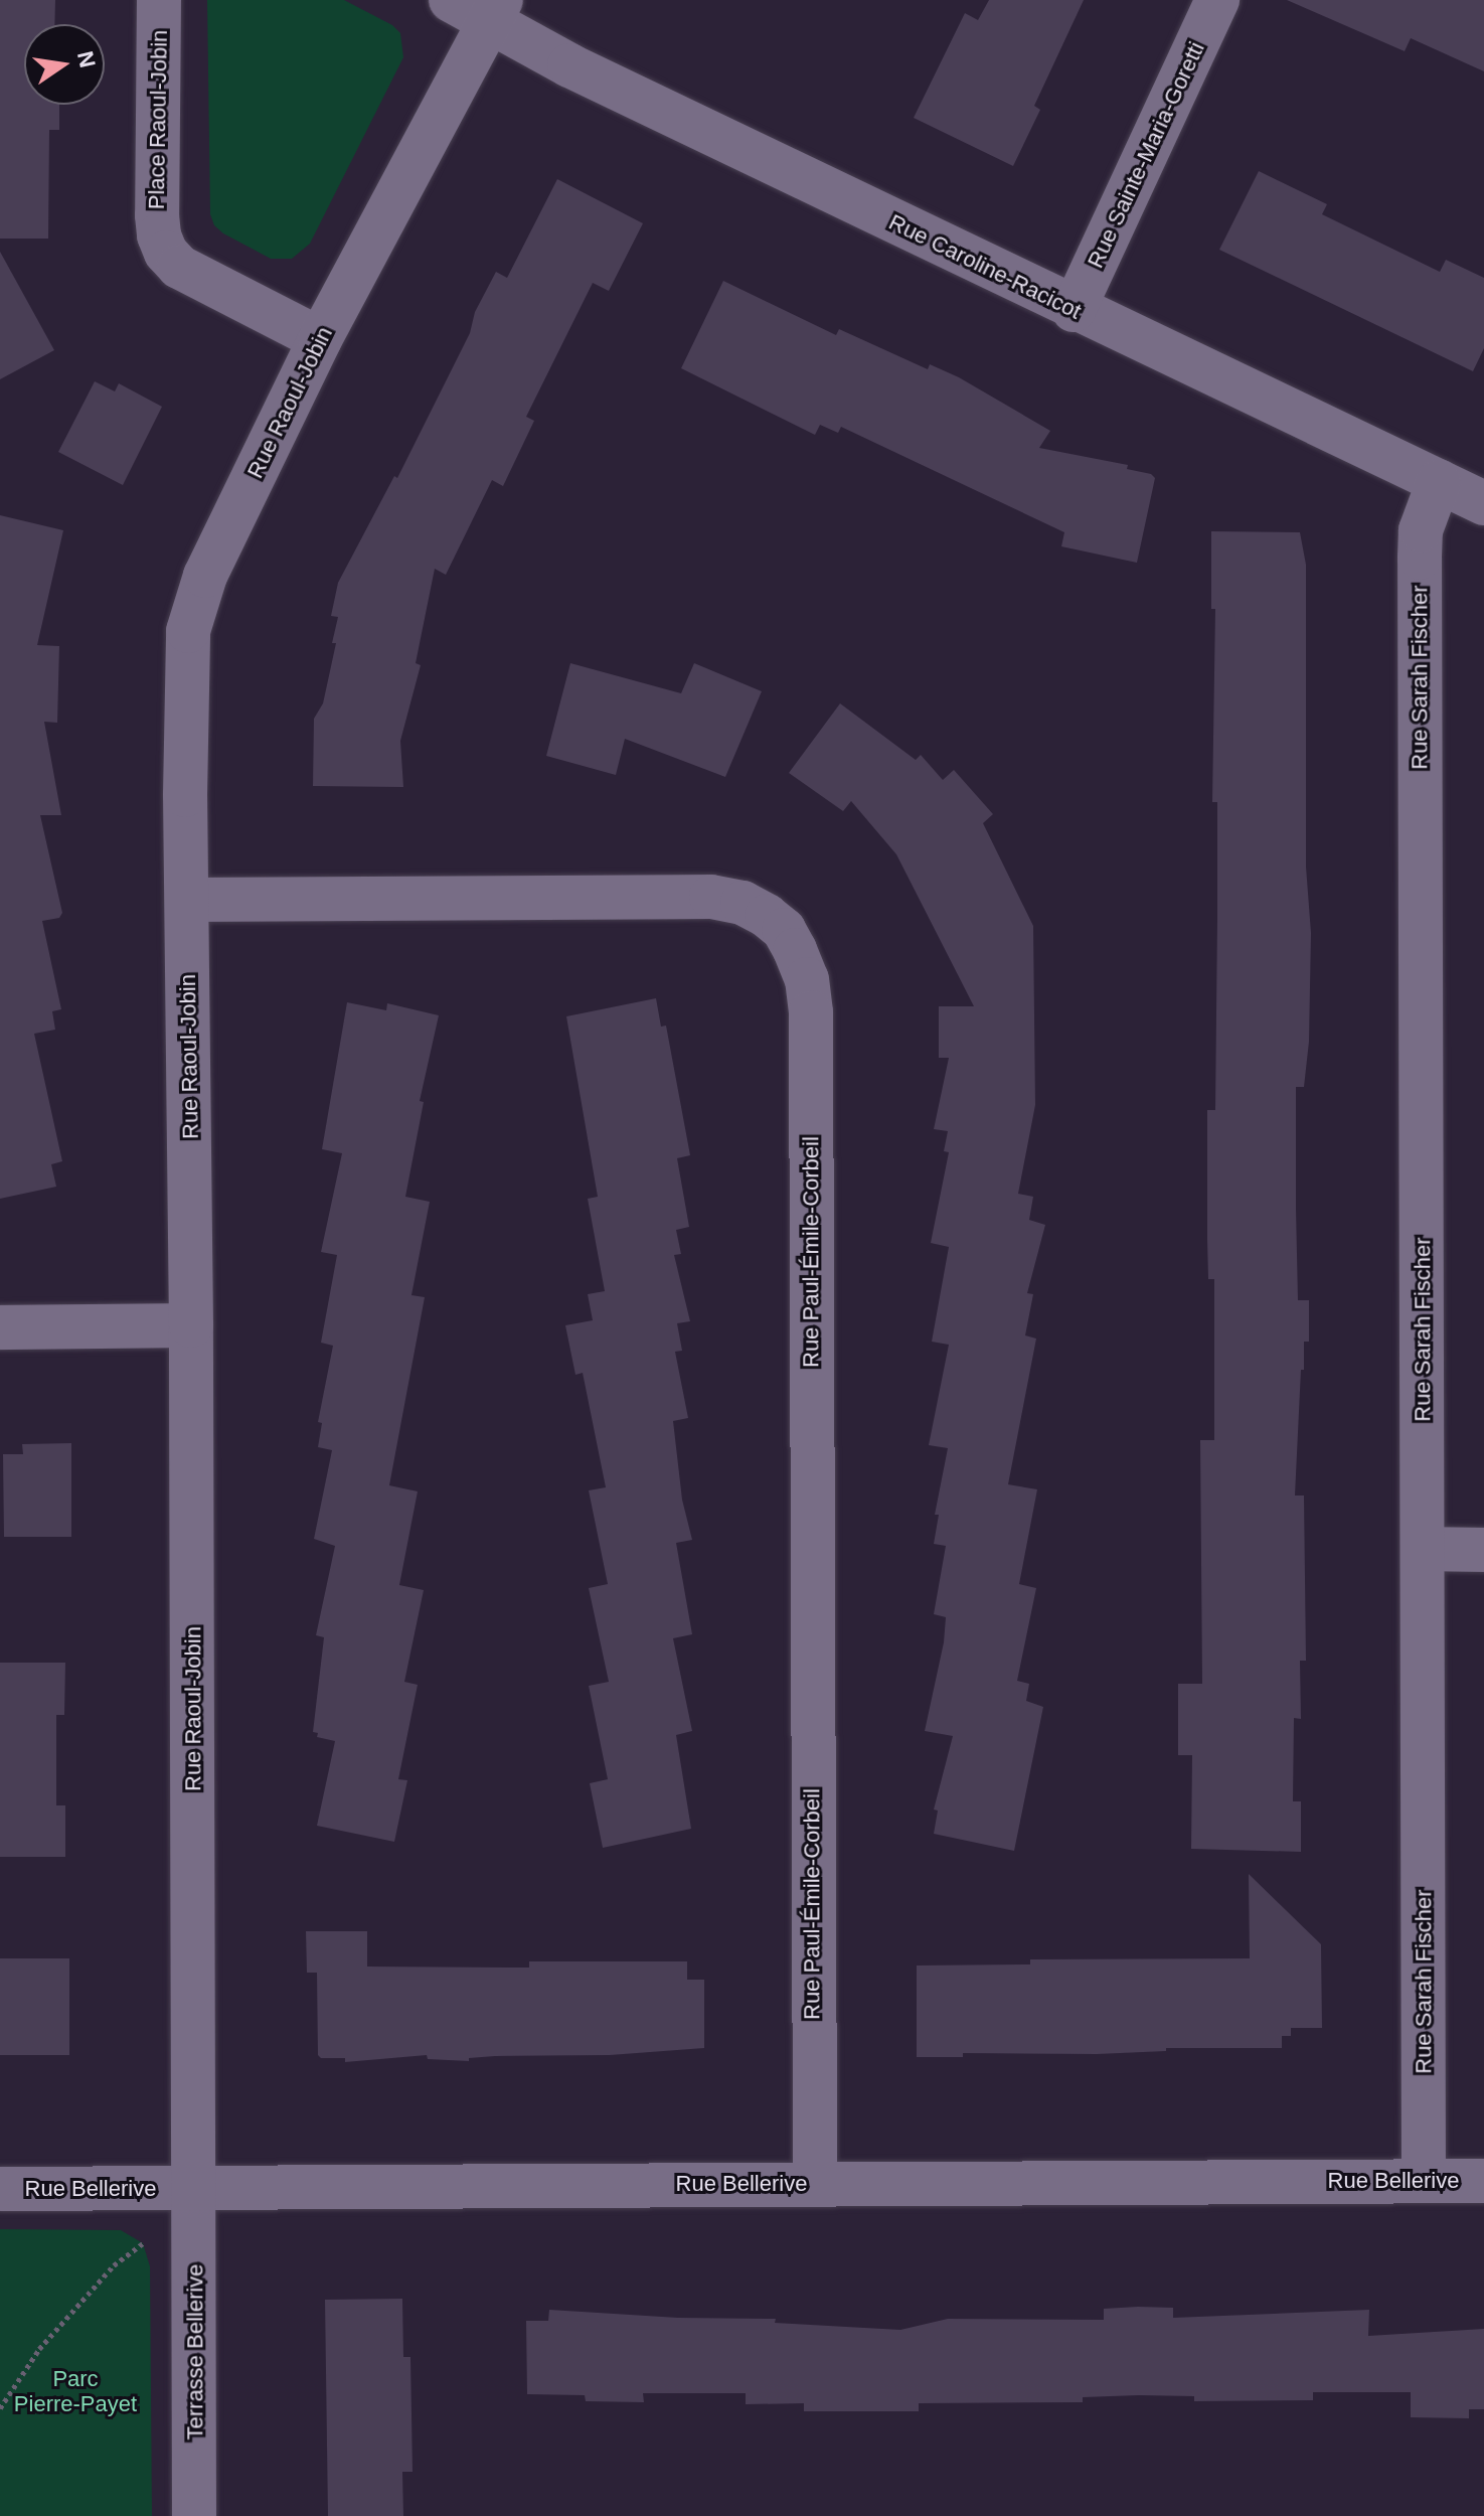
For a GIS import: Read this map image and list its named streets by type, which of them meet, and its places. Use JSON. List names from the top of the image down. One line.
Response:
{"streets":{"street":["Place Raoul-Jobin","Rue Sainte-Maria-Goretti","Rue Caroline-Racicot","Rue Raoul-Jobin","Rue Sarah Fischer","Rue Paul-Émile-Corbeil","Rue Bellerive","Terrasse Bellerive"]},"crossings":[["Place Raoul-Jobin","Rue Raoul-Jobin"],["Rue Sainte-Maria-Goretti","Rue Caroline-Racicot"],["Rue Caroline-Racicot","Rue Raoul-Jobin"],["Rue Caroline-Racicot","Rue Sarah Fischer"],["Rue Raoul-Jobin","Rue Paul-Émile-Corbeil"],["Rue Raoul-Jobin","Rue Bellerive"],["Rue Raoul-Jobin","Terrasse Bellerive"],["Rue Sarah Fischer","Rue Bellerive"],["Rue Paul-Émile-Corbeil","Rue Bellerive"],["Rue Bellerive","Terrasse Bellerive"]],"parks":["Parc Pierre-Payet"],"north":"right"}
